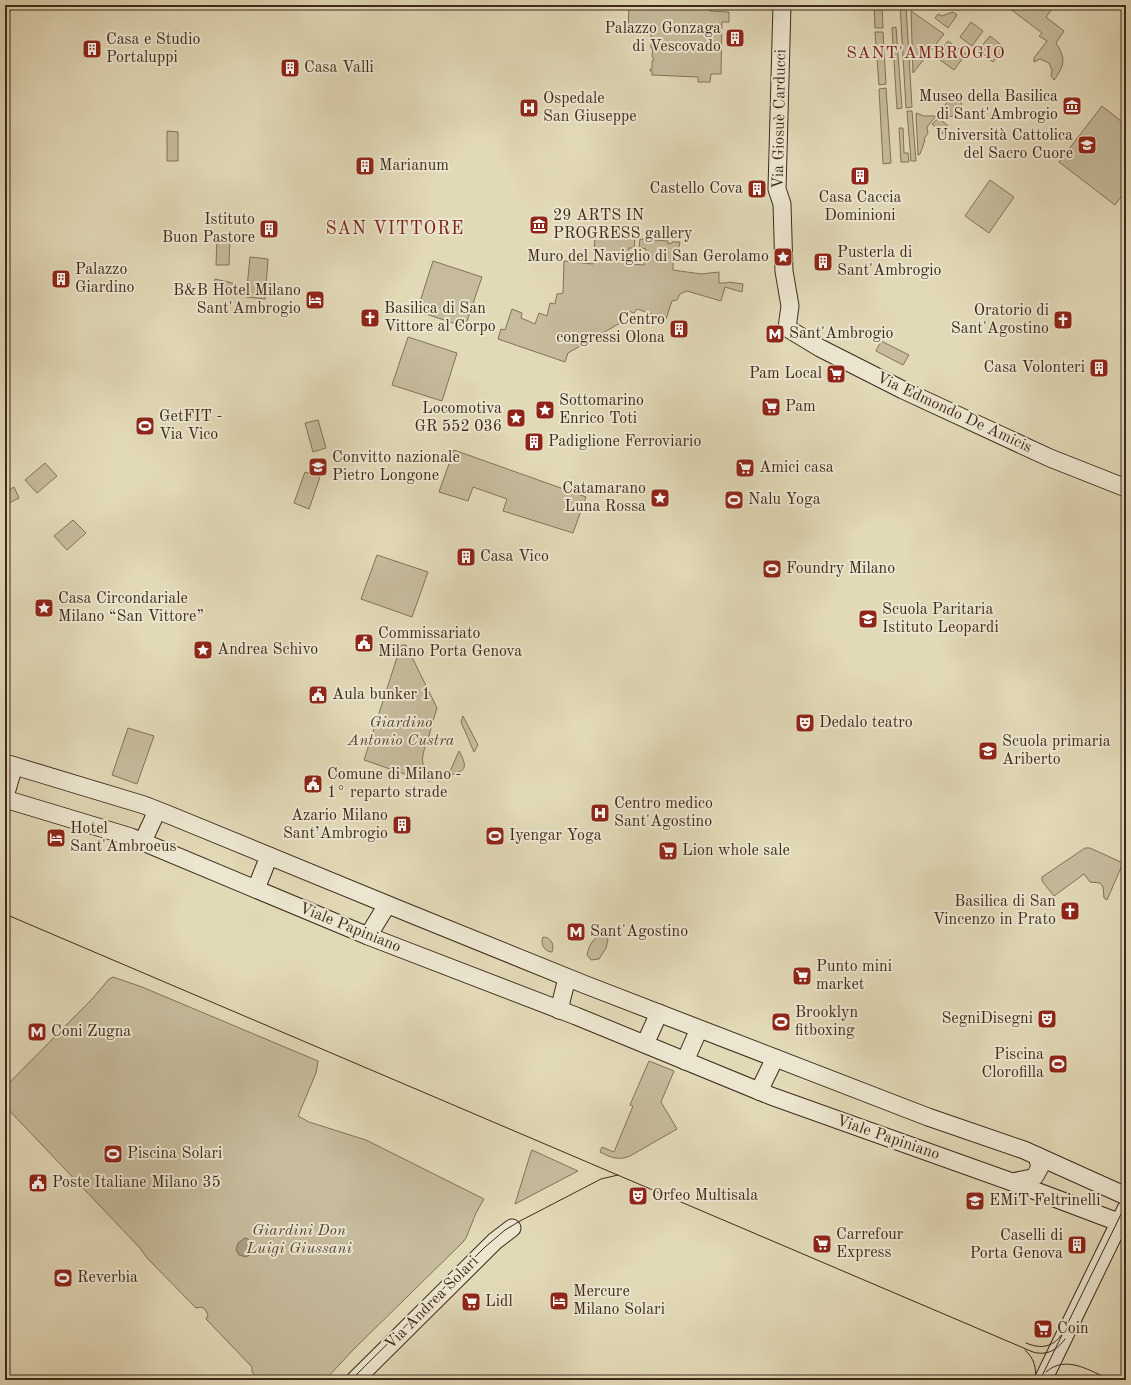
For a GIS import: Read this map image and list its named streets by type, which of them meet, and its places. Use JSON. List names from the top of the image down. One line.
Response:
{"streets":{"main road":["Via Giosuè Carducci","Via Edmondo De Amicis","Viale Papiniano","Via Andrea Solari"]},"crossings":[["Via Giosuè Carducci","Via Edmondo De Amicis"]],"districts":["SANT'AMBROGIO","SAN VITTORE"],"parks":["Giardino Antonio Custra","Giardini Don Luigi Giussani"],"places":{"building":["Palazzo Gonzaga di Vescovado","Casa e Studio Portaluppi","Casa Valli","Marianum","Casa Caccia Dominioni","Castello Cova","Istituto Buon Pastore","Pusterla di Sant'Ambrogio","Palazzo Giardino","Centro congressi Olona","Casa Volonteri","Padiglione Ferroviario","Casa Vico","Azario Milano Sant’Ambrogio","Caselli di Porta Genova"],"museum":["Museo della Basilica di Sant'Ambrogio","29 ARTS IN PROGRESS gallery"],"hospital":["Ospedale San Giuseppe","Centro medico Sant'Agostino"],"school or university":["Università Cattolica del Sacro Cuore","Convitto nazionale Pietro Longone","Scuola Paritaria Istituto Leopardi","Scuola primaria Ariberto","EMiT Feltrinelli"],"place":["Muro del Naviglio di San Gerolamo","Sottomarino Enrico Toti","Locomotiva GR 552 036","Catamarano Luna Rossa","Casa Circondariale Milano “San Vittore”","Andrea Schivo"],"hotel":["B&B Hotel Milano Sant'Ambrogio","Hotel Sant'Ambroeus","Mercure Milano Solari"],"church":["Basilica di San Vittore al Corpo","Oratorio di Sant'Agostino","Basilica di San Vincenzo in Prato"],"metro station":["Sant'Ambrogio","Sant'Agostino","Coni Zugna"],"supermarket":["Pam Local","Pam","Amici casa","Lion whole sale","Punto mini market","Carrefour Express","Lidl","Coin"],"sports":["GetFIT - Via Vico","Nalu Yoga","Foundry Milano","Iyengar Yoga","Brooklyn fitboxing","Piscina Clorofilla","Piscina Solari","Reverbia"],"public building":["Commissariato Milano Porta Genova","Aula bunker 1","Comune di Milano - 1° reparto strade","Poste Italiane Milano 35"],"theatre":["Dedalo teatro","SegniDisegni","Orfeo Multisala"]}}
